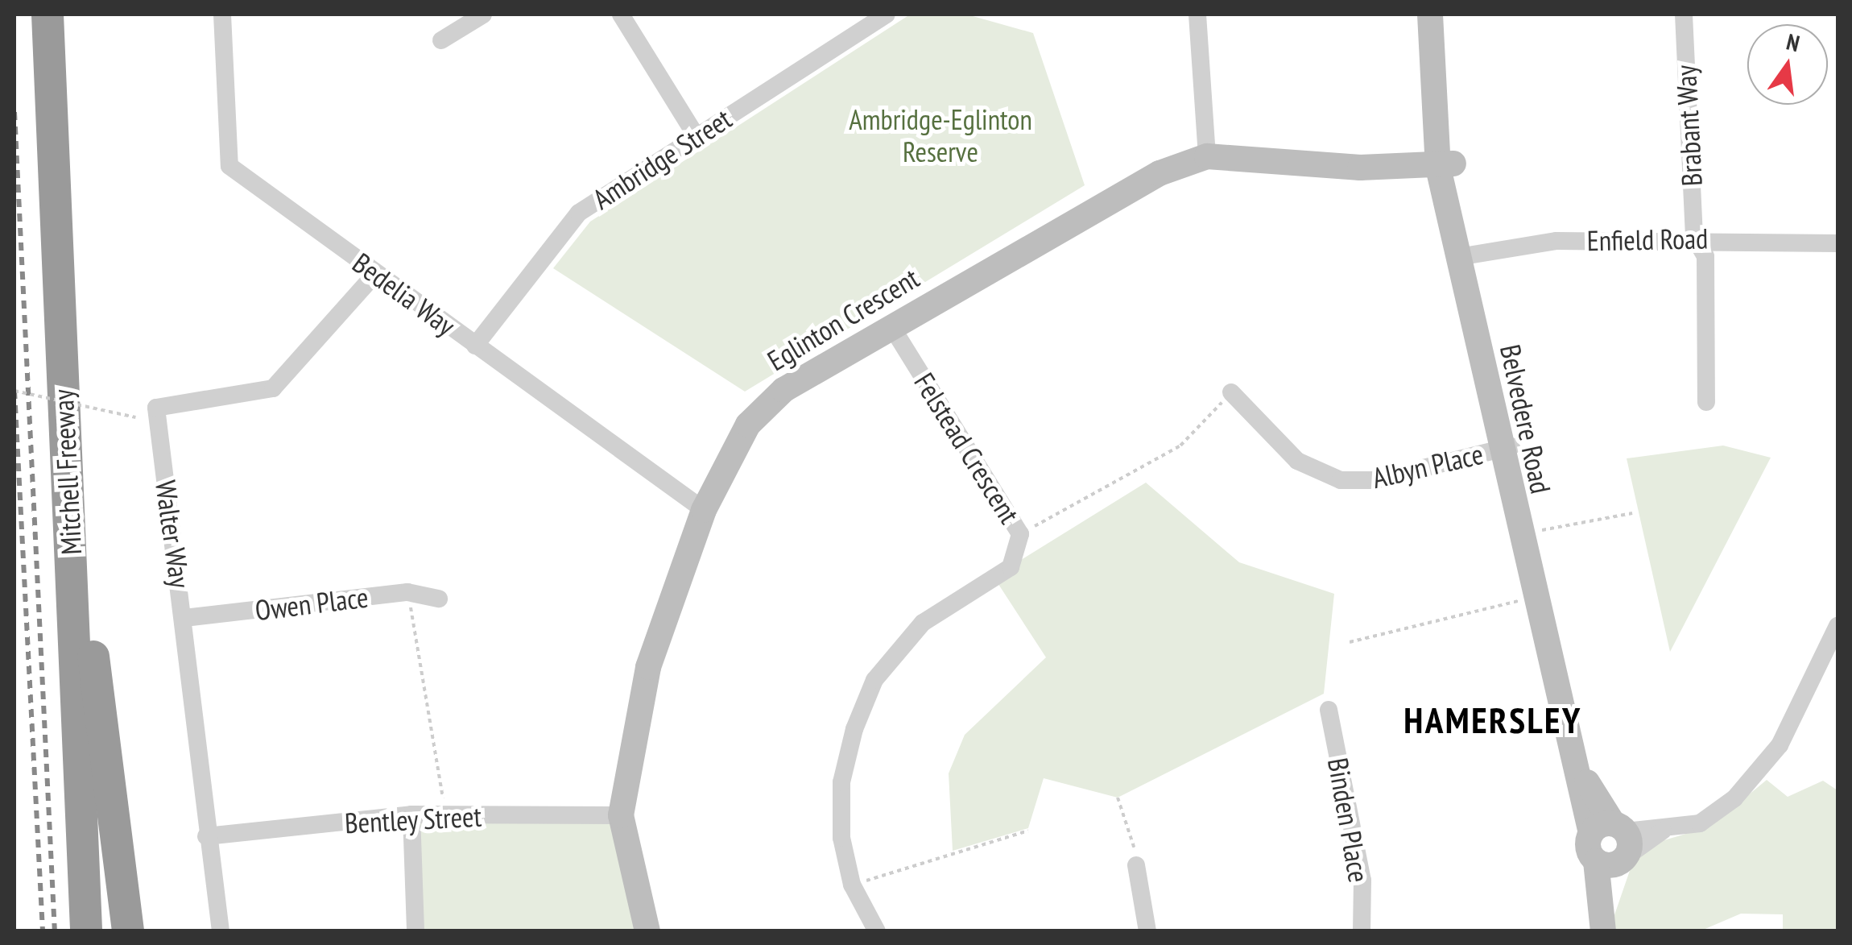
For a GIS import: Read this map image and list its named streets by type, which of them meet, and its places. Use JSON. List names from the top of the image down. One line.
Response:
{"streets":{"highway":["Mitchell Freeway"],"street":["Brabant Way","Ambridge Street","Enfield Road","Bedelia Way","Eglinton Crescent","Belvedere Road","Felstead Crescent","Albyn Place","Walter Way","Owen Place","Bentley Street","Binden Place"]},"crossings":[["Brabant Way","Enfield Road"],["Ambridge Street","Bedelia Way"],["Enfield Road","Belvedere Road"],["Bedelia Way","Eglinton Crescent"],["Bedelia Way","Walter Way"],["Eglinton Crescent","Belvedere Road"],["Eglinton Crescent","Felstead Crescent"],["Eglinton Crescent","Bentley Street"],["Belvedere Road","Albyn Place"],["Walter Way","Owen Place"],["Walter Way","Bentley Street"]],"districts":["HAMERSLEY"],"parks":["Ambridge-Eglinton Reserve"],"north":"top"}
